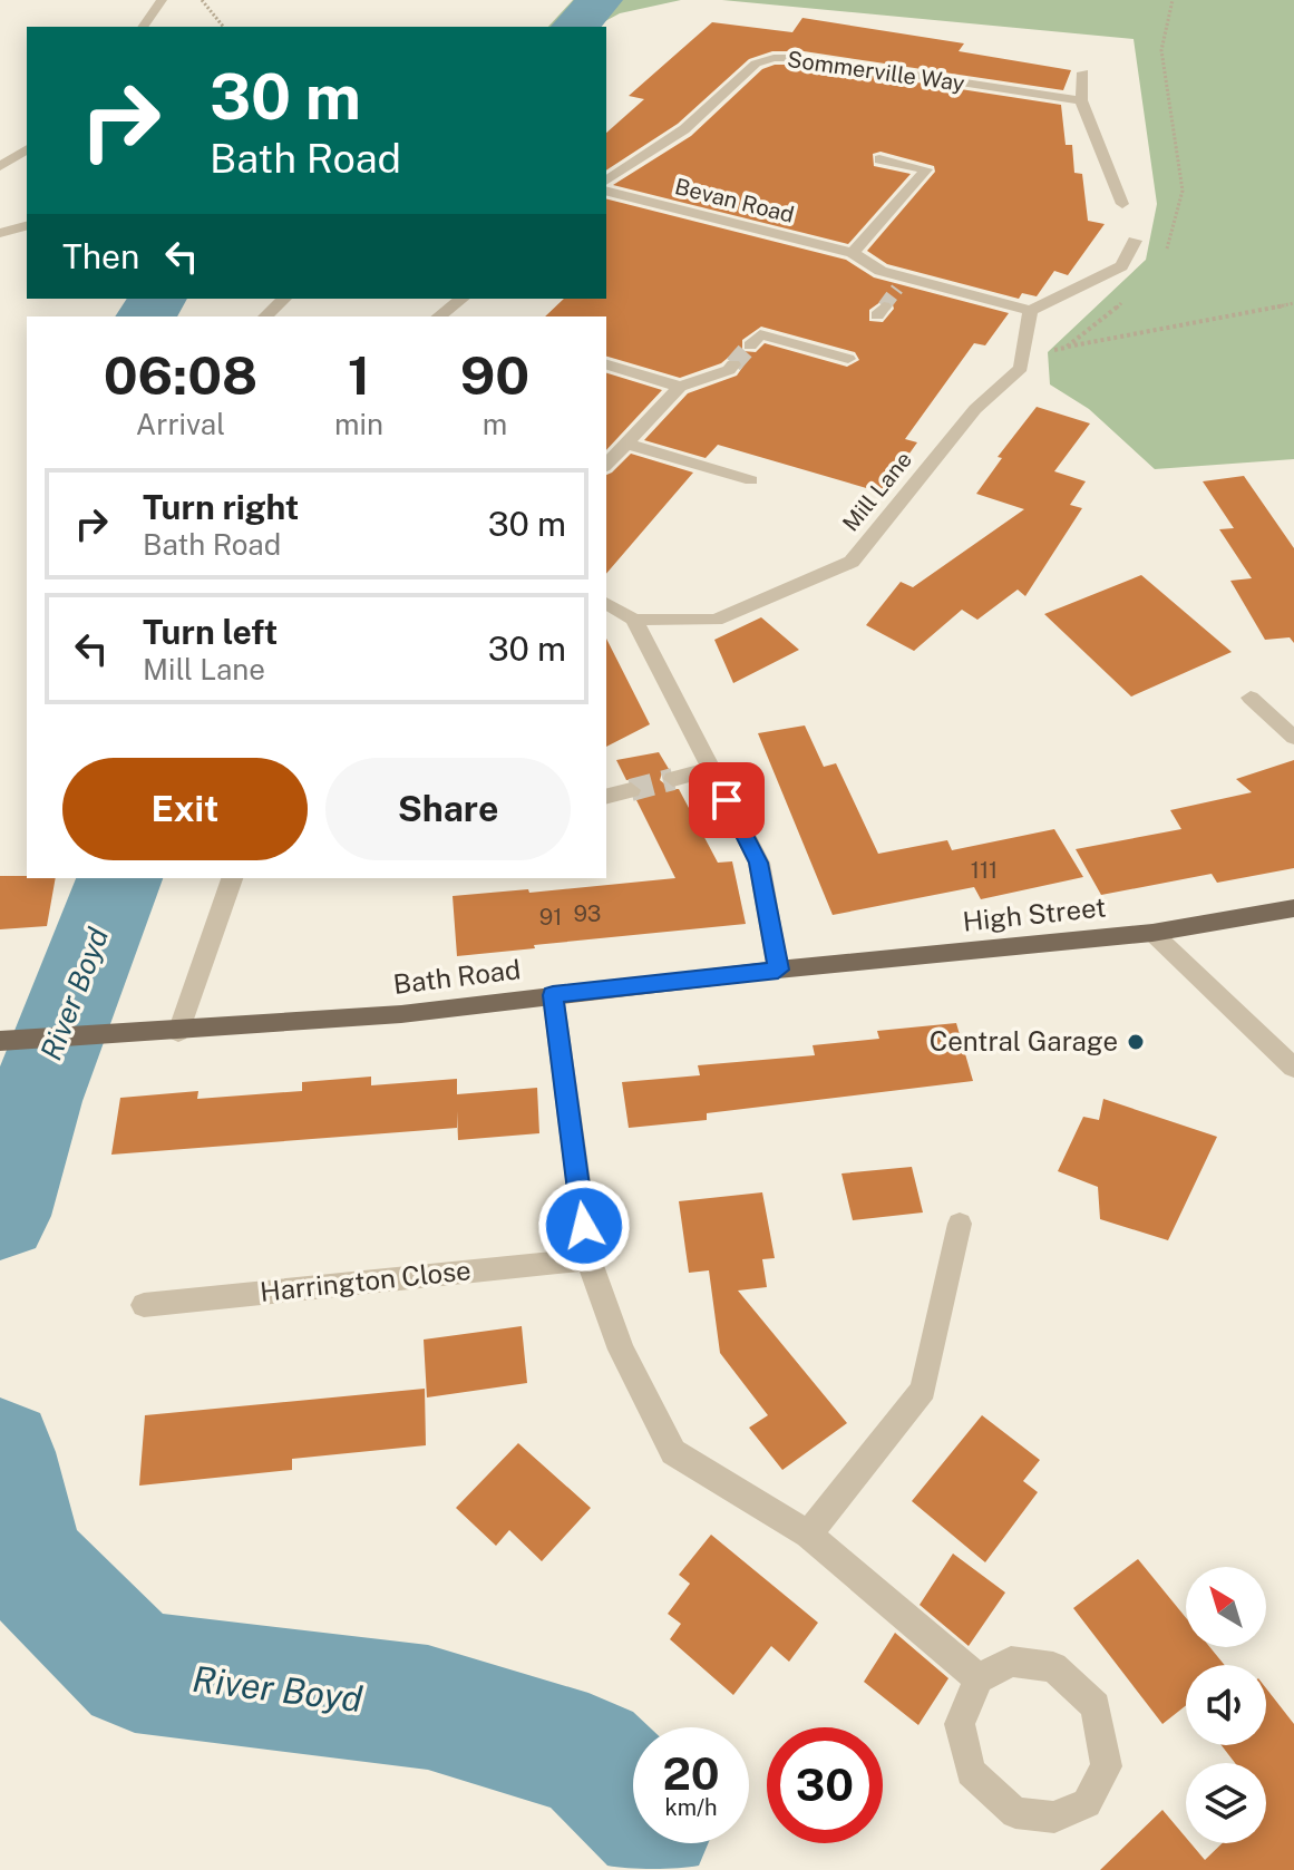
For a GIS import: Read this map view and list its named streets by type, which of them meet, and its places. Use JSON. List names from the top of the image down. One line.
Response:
{"streets":{"main road":["High Street","Bath Road"],"street":["Sommerville Way","Bevan Road","Mill Lane","Harrington Close"]},"crossings":[["Bevan Road","Mill Lane"],["High Street","Bath Road"]],"water":["River Boyd"],"places":["Central Garage"],"house_numbers":["111","93","91"],"north":"top left","page":{"turn":["30 m","Bath Road"],"then":"Then","eta":["06:08","Arrival","1","min","90","m"],"list":[{"name":"Turn right","note":"Bath Road","value":"30 m"},{"name":"Turn left","note":"Mill Lane","value":"30 m"}],"buttons":["Exit","Share"],"speed":"20 km/h","limit":"30"}}
